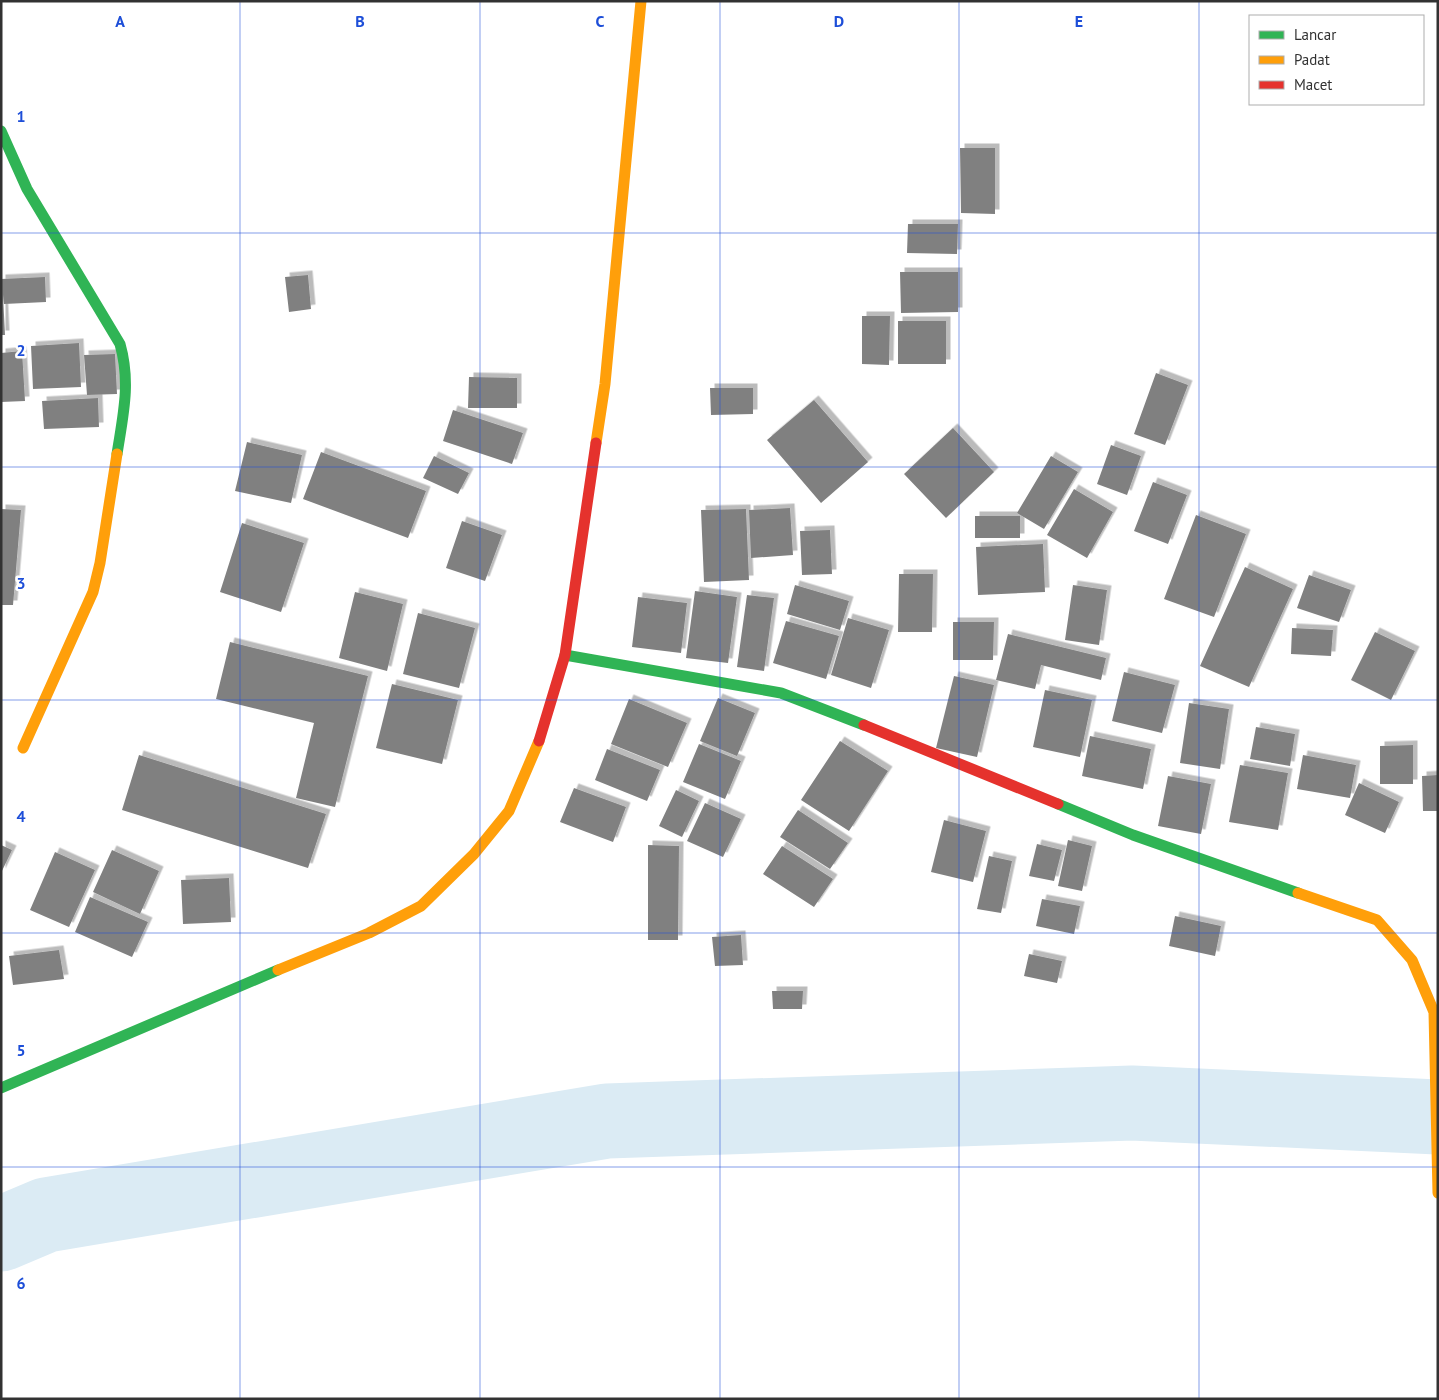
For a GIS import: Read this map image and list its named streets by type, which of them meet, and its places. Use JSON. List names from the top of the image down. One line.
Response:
{"legend":["Lancar","Padat","Macet"],"grid":{"columns":["A","B","C","D","E"],"rows":["1","2","3","4","5","6"]}}
